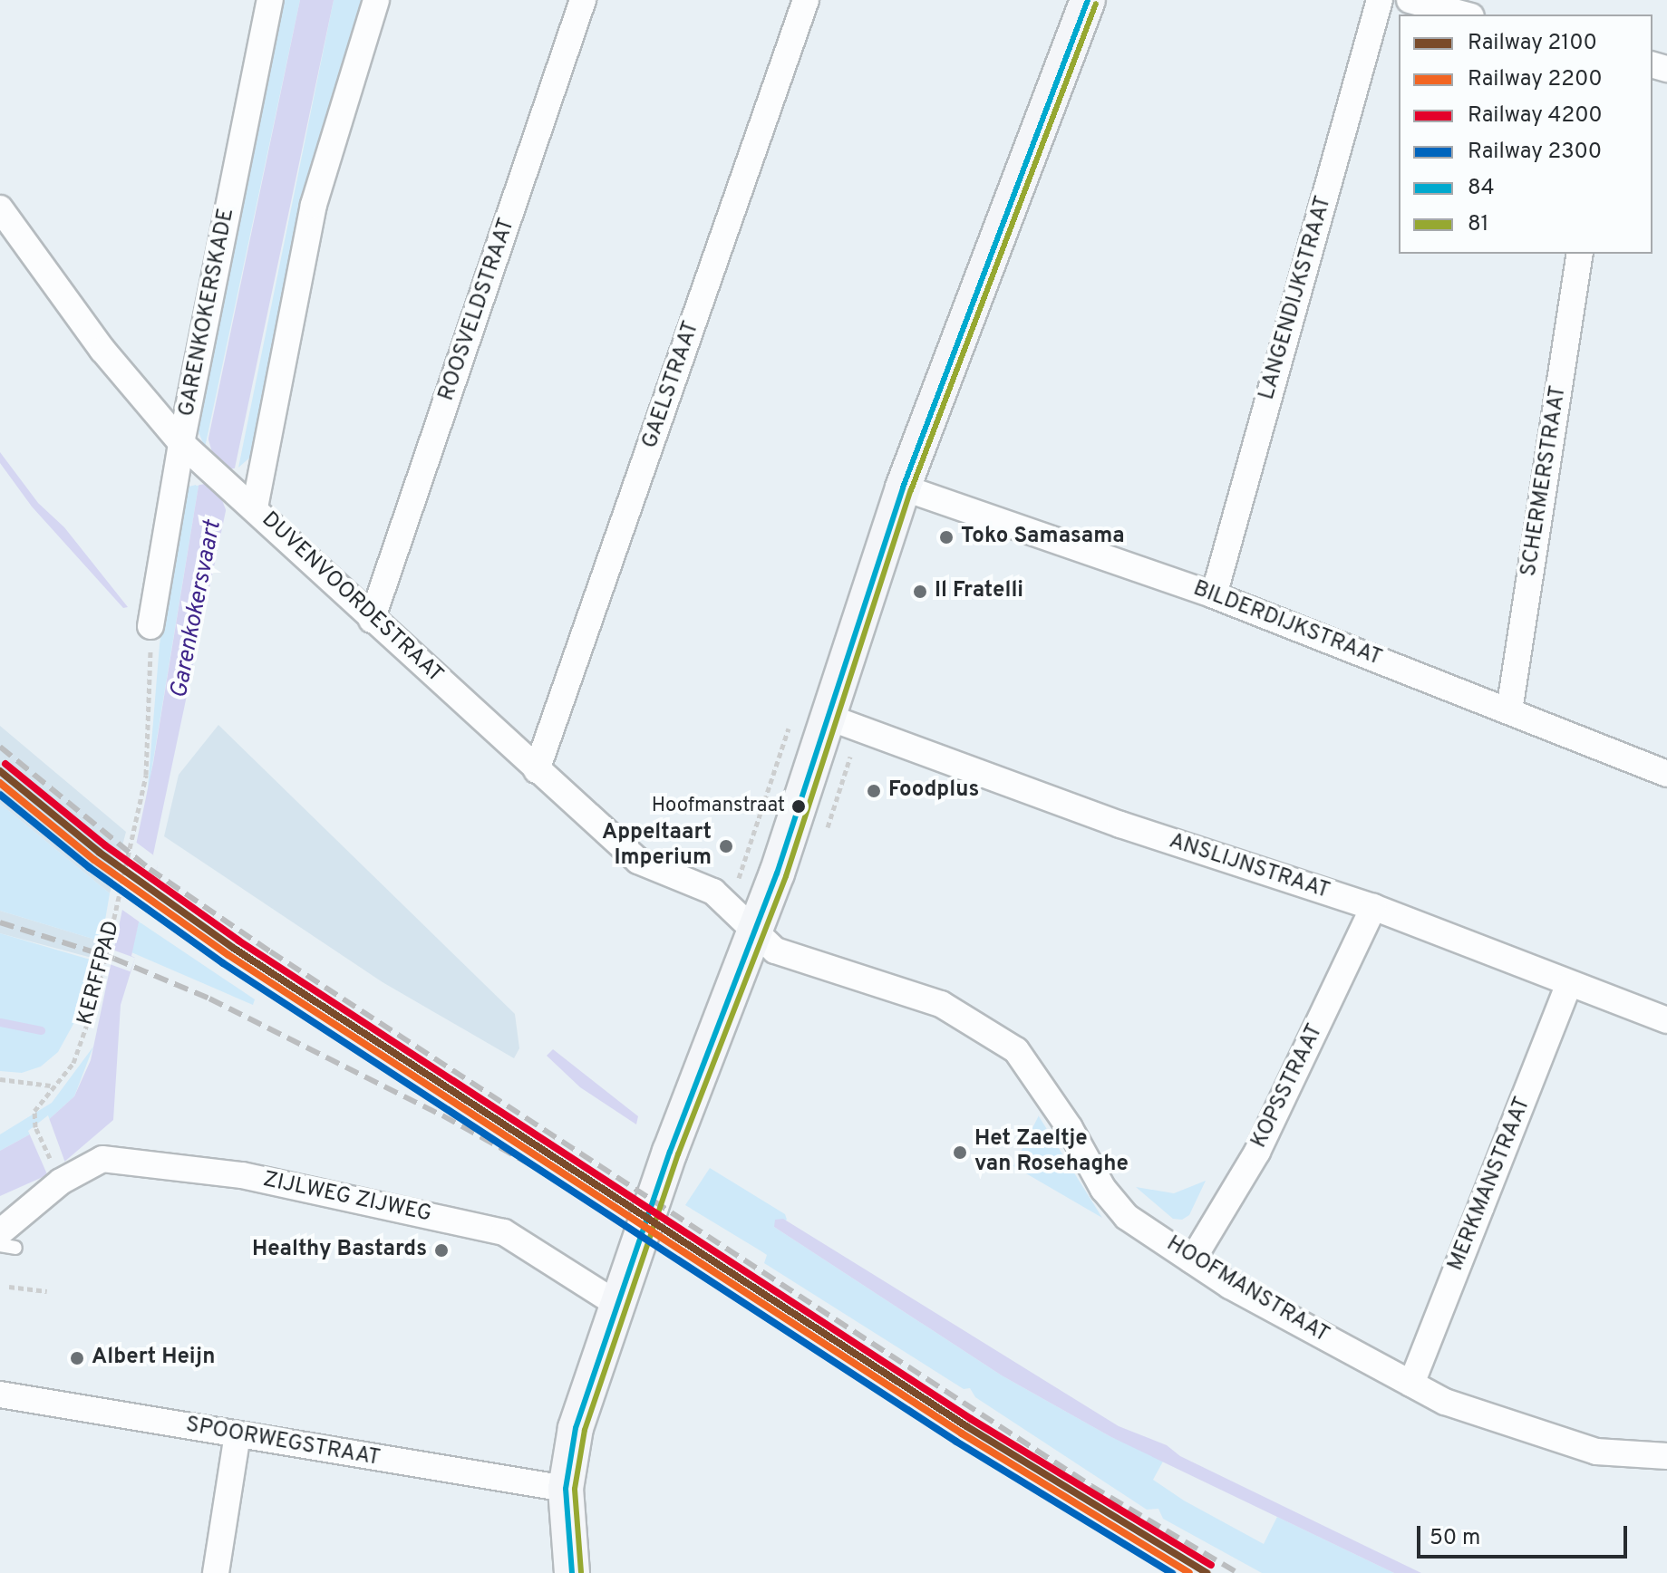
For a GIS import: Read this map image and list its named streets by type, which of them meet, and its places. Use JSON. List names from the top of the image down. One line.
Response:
{"streets":{"street":["LANGENDIJKSTRAAT","ROOSVELDSTRAAT","GARENKOKERSKADE","GAELSTRAAT","SCHERMERSTRAAT","DUVENVOORDESTRAAT","BILDERDIJKSTRAAT","ANSLIJNSTRAAT","KOPSSTRAAT","MERKMANSTRAAT","ZIJLWEG ZIJWEG","HOOFMANSTRAAT","SPOORWEGSTRAAT"],"path":["KERFFPAD"]},"crossings":[["LANGENDIJKSTRAAT","BILDERDIJKSTRAAT"],["ROOSVELDSTRAAT","DUVENVOORDESTRAAT"],["GARENKOKERSKADE","DUVENVOORDESTRAAT"],["GARENKOKERSKADE","KERFFPAD"],["GAELSTRAAT","DUVENVOORDESTRAAT"],["SCHERMERSTRAAT","BILDERDIJKSTRAAT"],["DUVENVOORDESTRAAT","HOOFMANSTRAAT"],["ANSLIJNSTRAAT","KOPSSTRAAT"],["ANSLIJNSTRAAT","MERKMANSTRAAT"],["KERFFPAD","ZIJLWEG ZIJWEG"],["KOPSSTRAAT","HOOFMANSTRAAT"],["MERKMANSTRAAT","HOOFMANSTRAAT"]],"water":["Garenkokersvaart"],"places":["Toko Samasama","Il Fratelli","Foodplus","Hoofmanstraat","Appeltaart Imperium","Het Zaeltje van Rosehaghe","Healthy Bastards","Albert Heijn"],"lines":["transit line 84","transit line 81","rail line 4200","rail line 2100","rail line 2200","rail line 2300"],"legend":["Railway 2100","Railway 2200","Railway 4200","Railway 2300","84","81"],"scale_bar":"50 m"}
